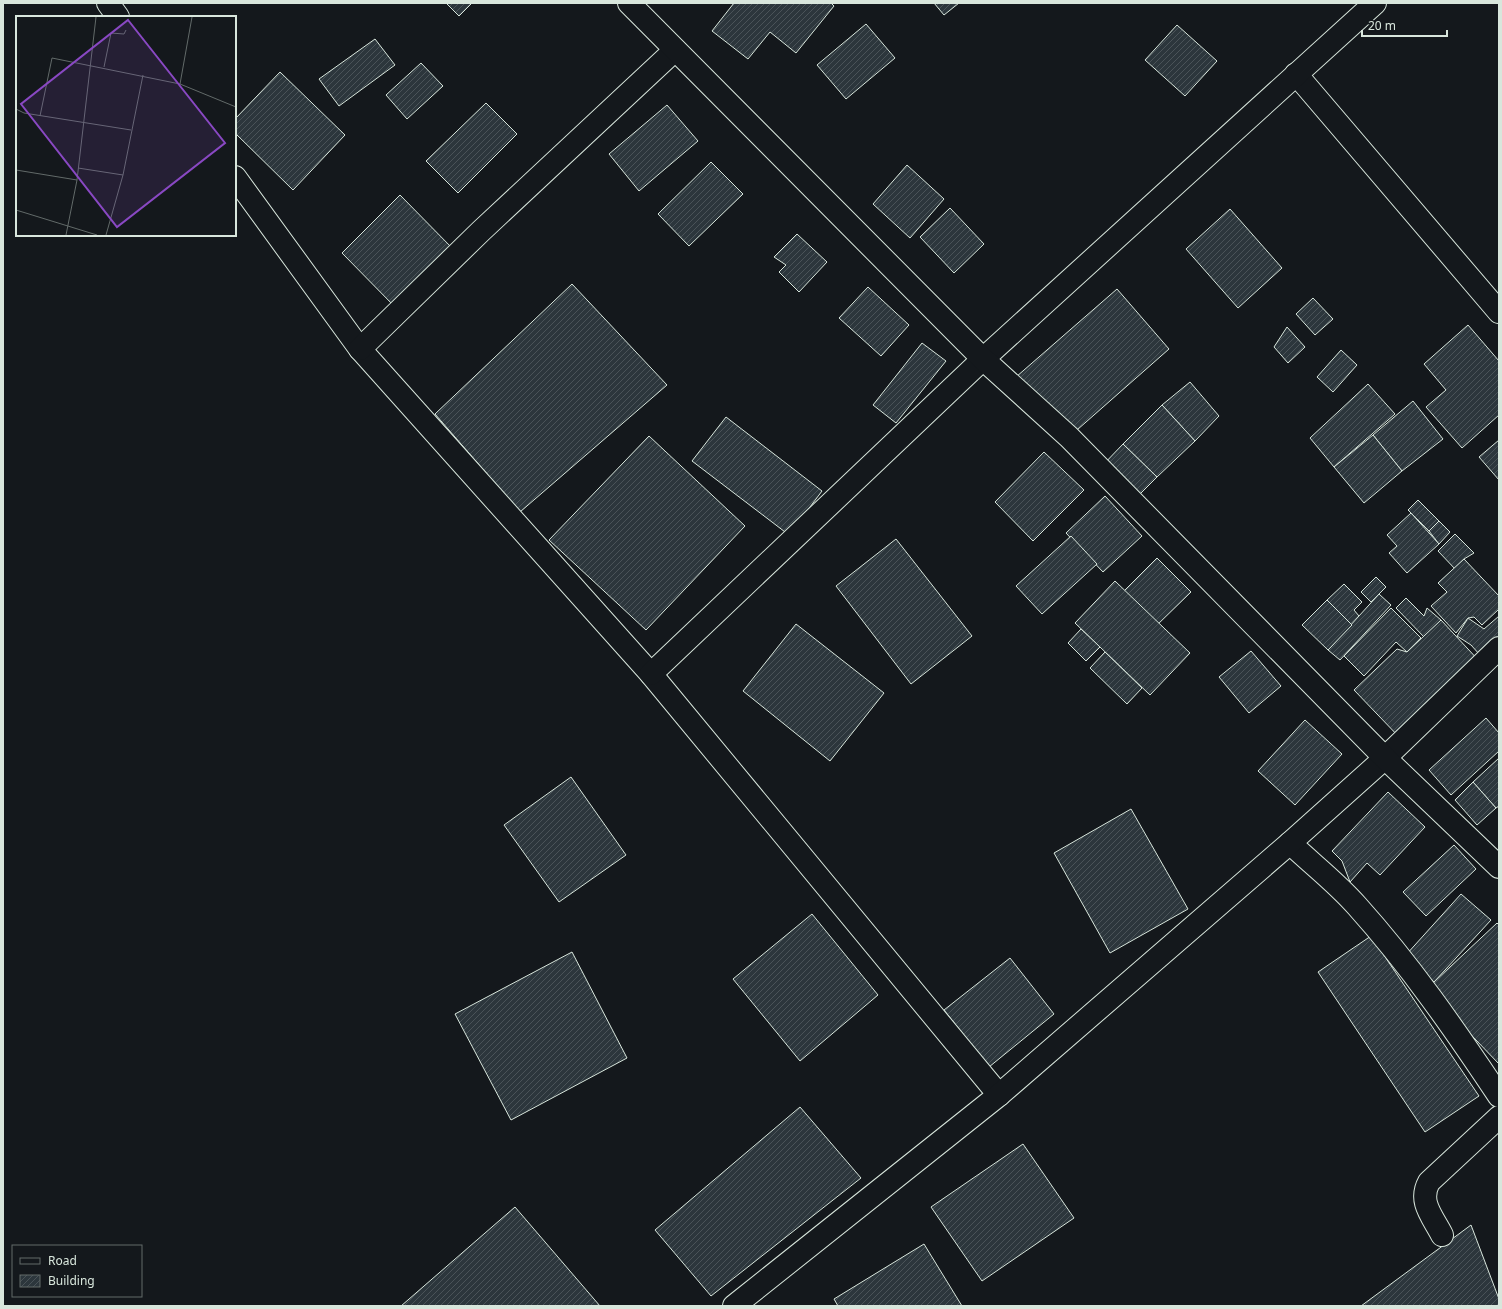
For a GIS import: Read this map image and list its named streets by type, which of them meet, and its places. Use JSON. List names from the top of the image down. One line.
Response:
{"legend":["Road","Building"],"scale_bar":"20 m"}
